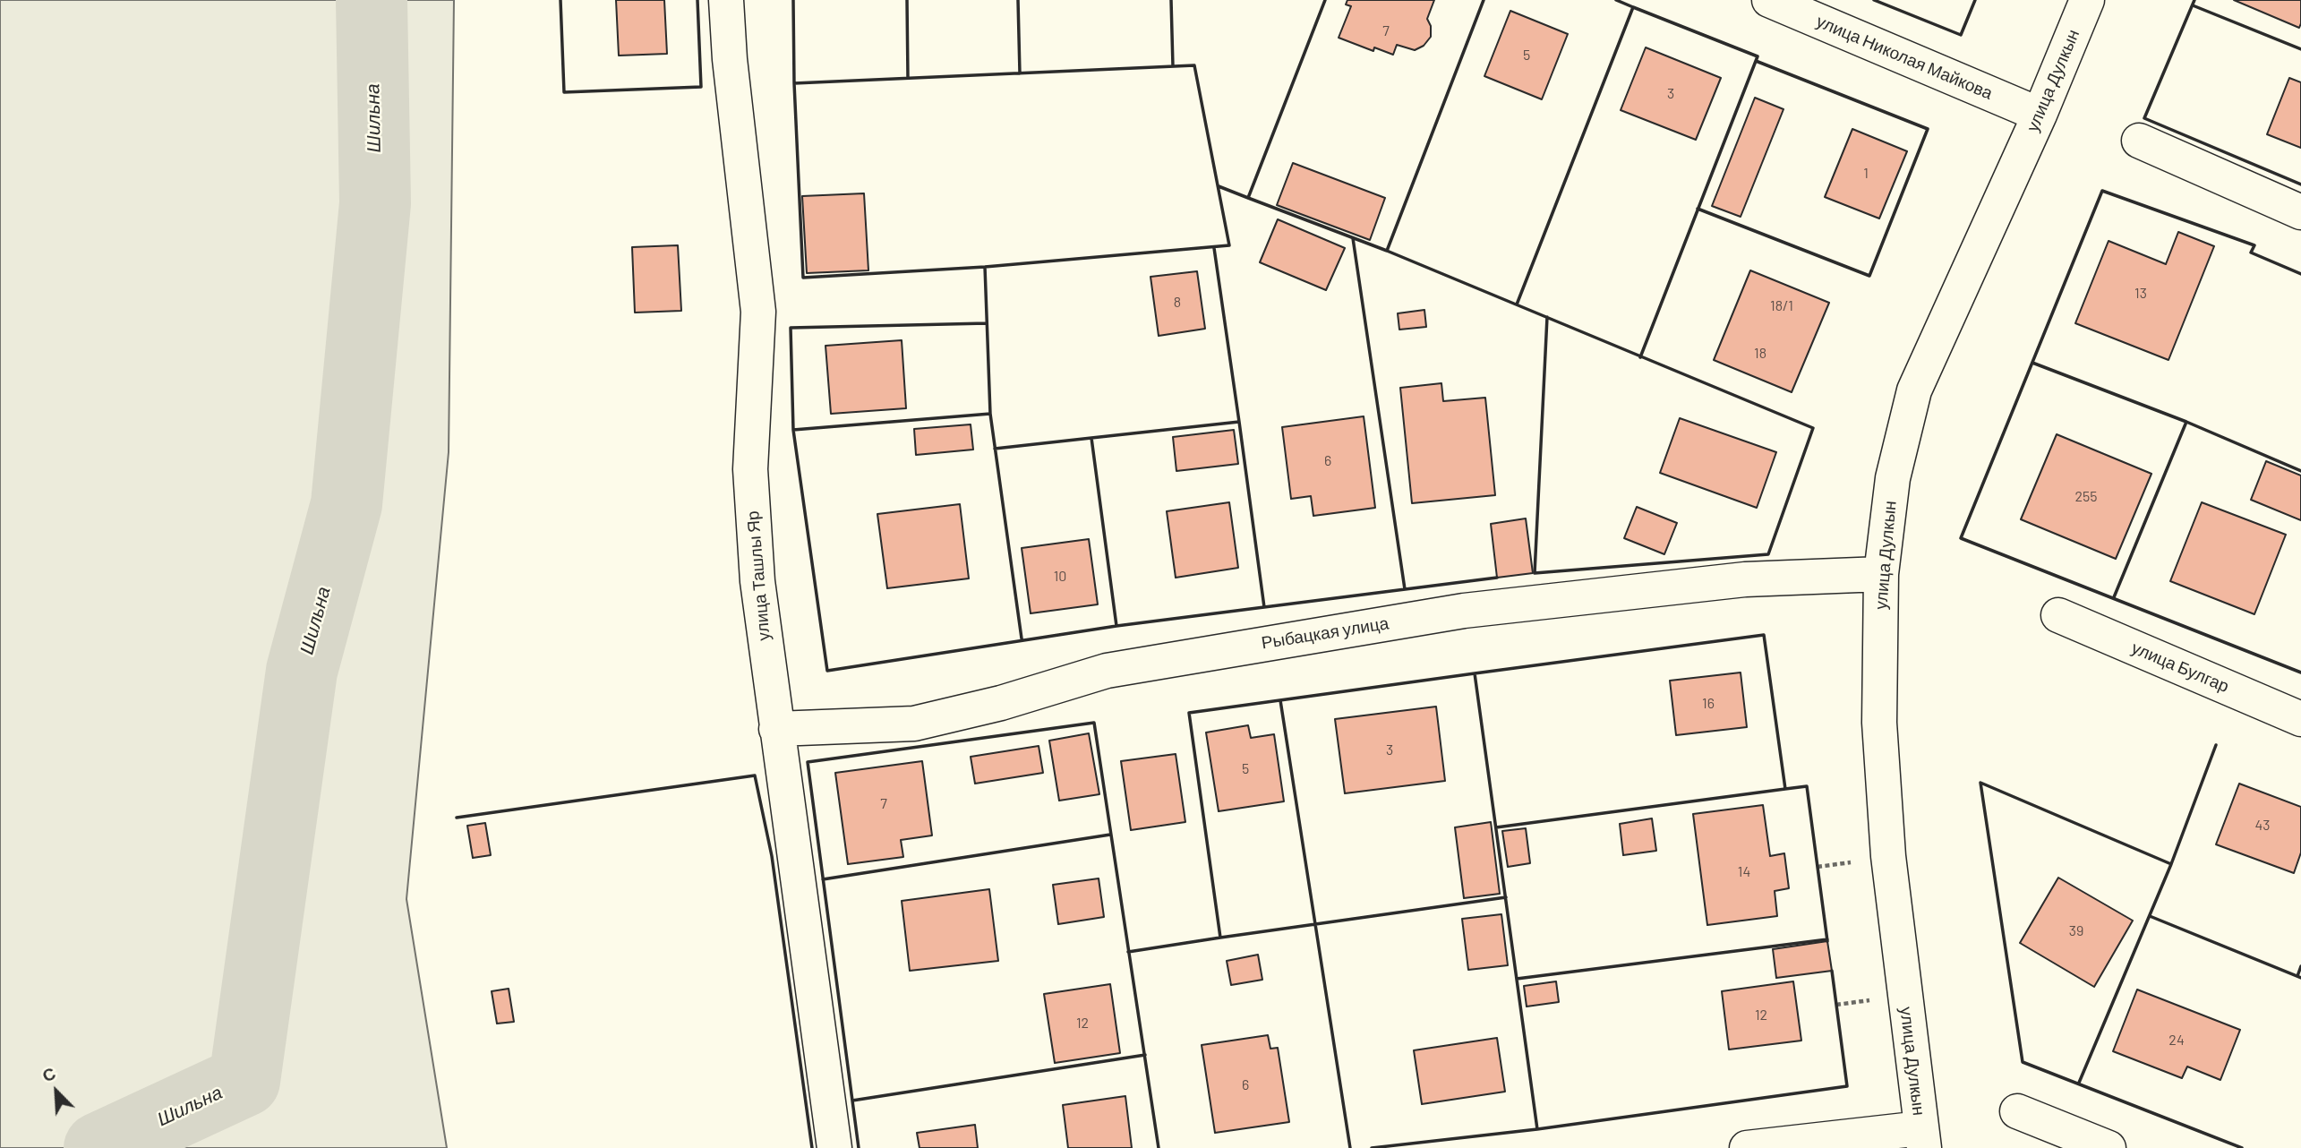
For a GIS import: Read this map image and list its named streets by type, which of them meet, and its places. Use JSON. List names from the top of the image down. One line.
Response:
{"streets":{"street":["улица Николая Майкова","улица Дулкын","улица Ташлы Яр","Рыбацкая улица","улица Булгар"]},"crossings":[["улица Николая Майкова","улица Дулкын"],["улица Дулкын","Рыбацкая улица"],["улица Ташлы Яр","Рыбацкая улица"]],"water":["Шильна"],"house_numbers":["7","5","3","1","13","8","18/1","18","6","255","10","16","3","5","7","43","14","39","12","12","24","6"],"north":"top left"}
